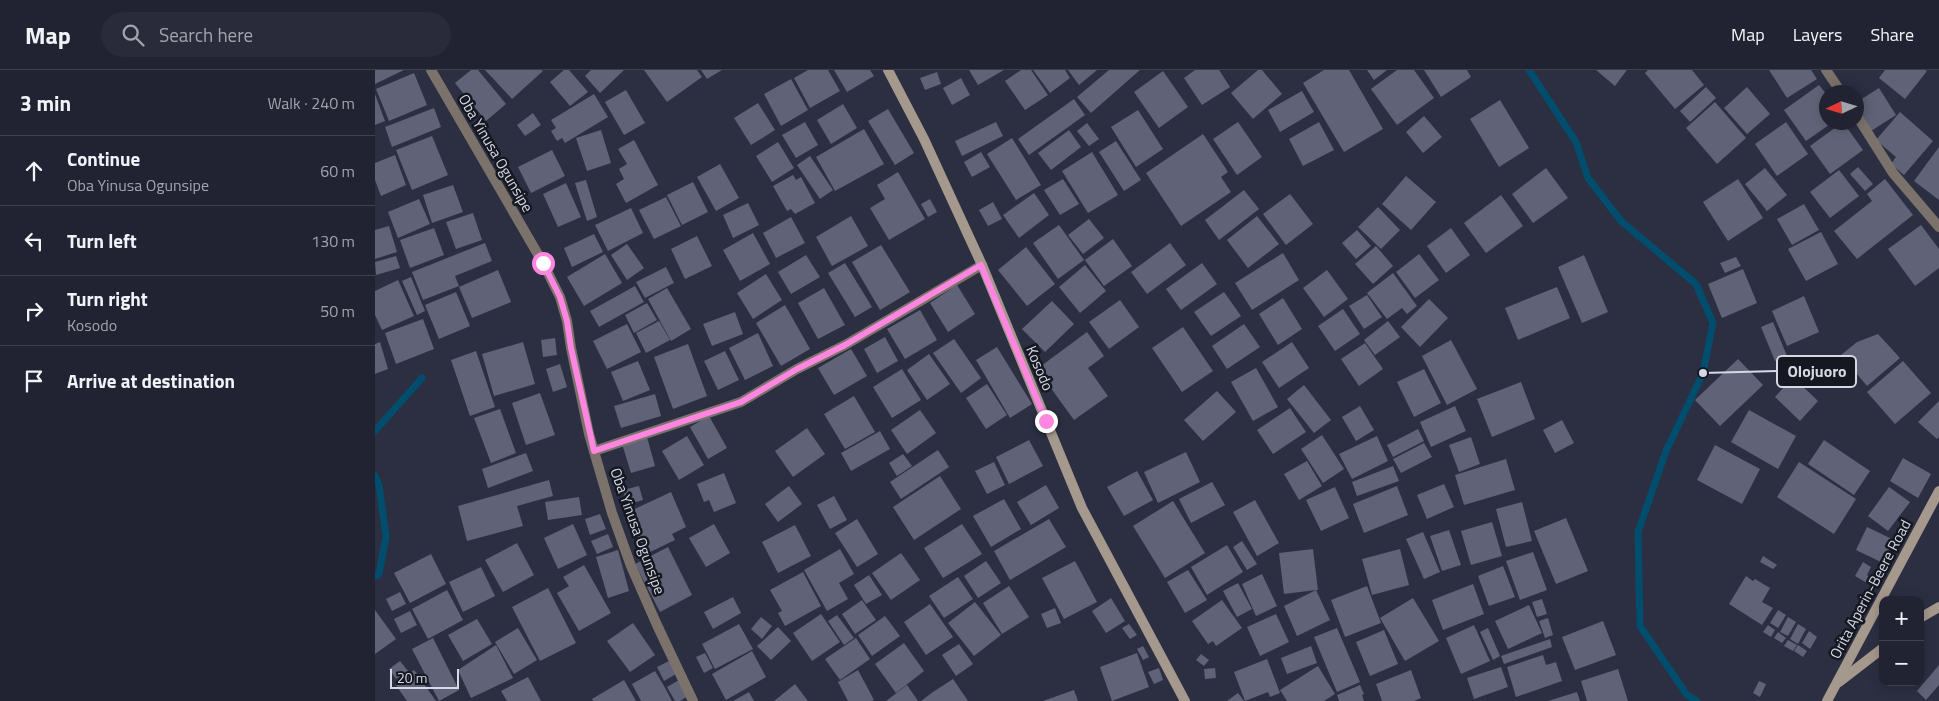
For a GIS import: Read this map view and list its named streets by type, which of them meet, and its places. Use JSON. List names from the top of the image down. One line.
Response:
{"streets":{"main road":["Kosodo","Orita Aperin-Beere Road"],"street":["Oba Yinusa Ogunsipe"]},"places":["Olojuoro"],"scale_bar":"20 m","north":"left","page":{"header":"Map","search":"Search here","nav":["Map","Layers","Share"],"heading":["3 min","Walk · 240 m"],"list":[["Continue","Oba Yinusa Ogunsipe","60 m"],["Turn left","130 m"],["Turn right","Kosodo","50 m"],"Arrive at destination"],"map_buttons":["+","−"],"scale":"20 m"}}
